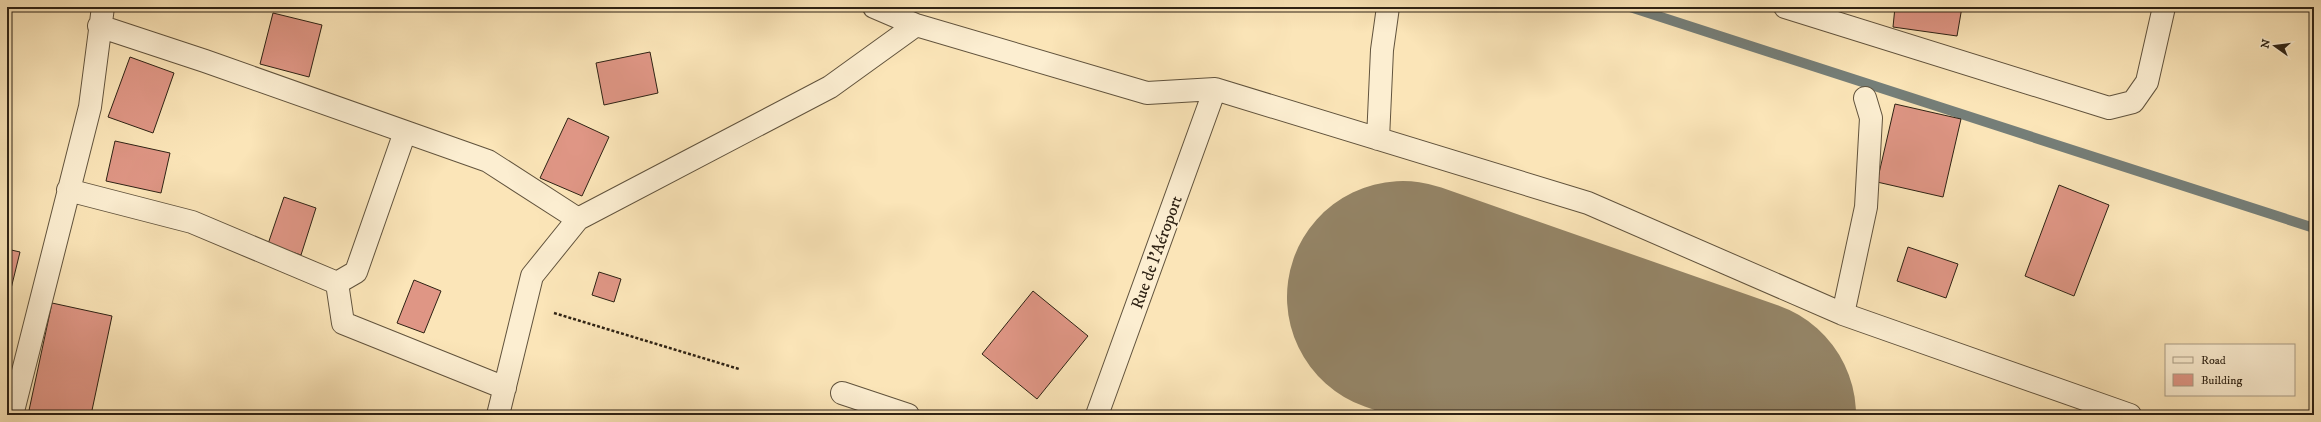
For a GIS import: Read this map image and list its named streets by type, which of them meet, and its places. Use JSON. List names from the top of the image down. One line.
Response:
{"streets":{"street":["Rue de l'Aéroport"]},"legend":["Road","Building"],"north":"left"}
